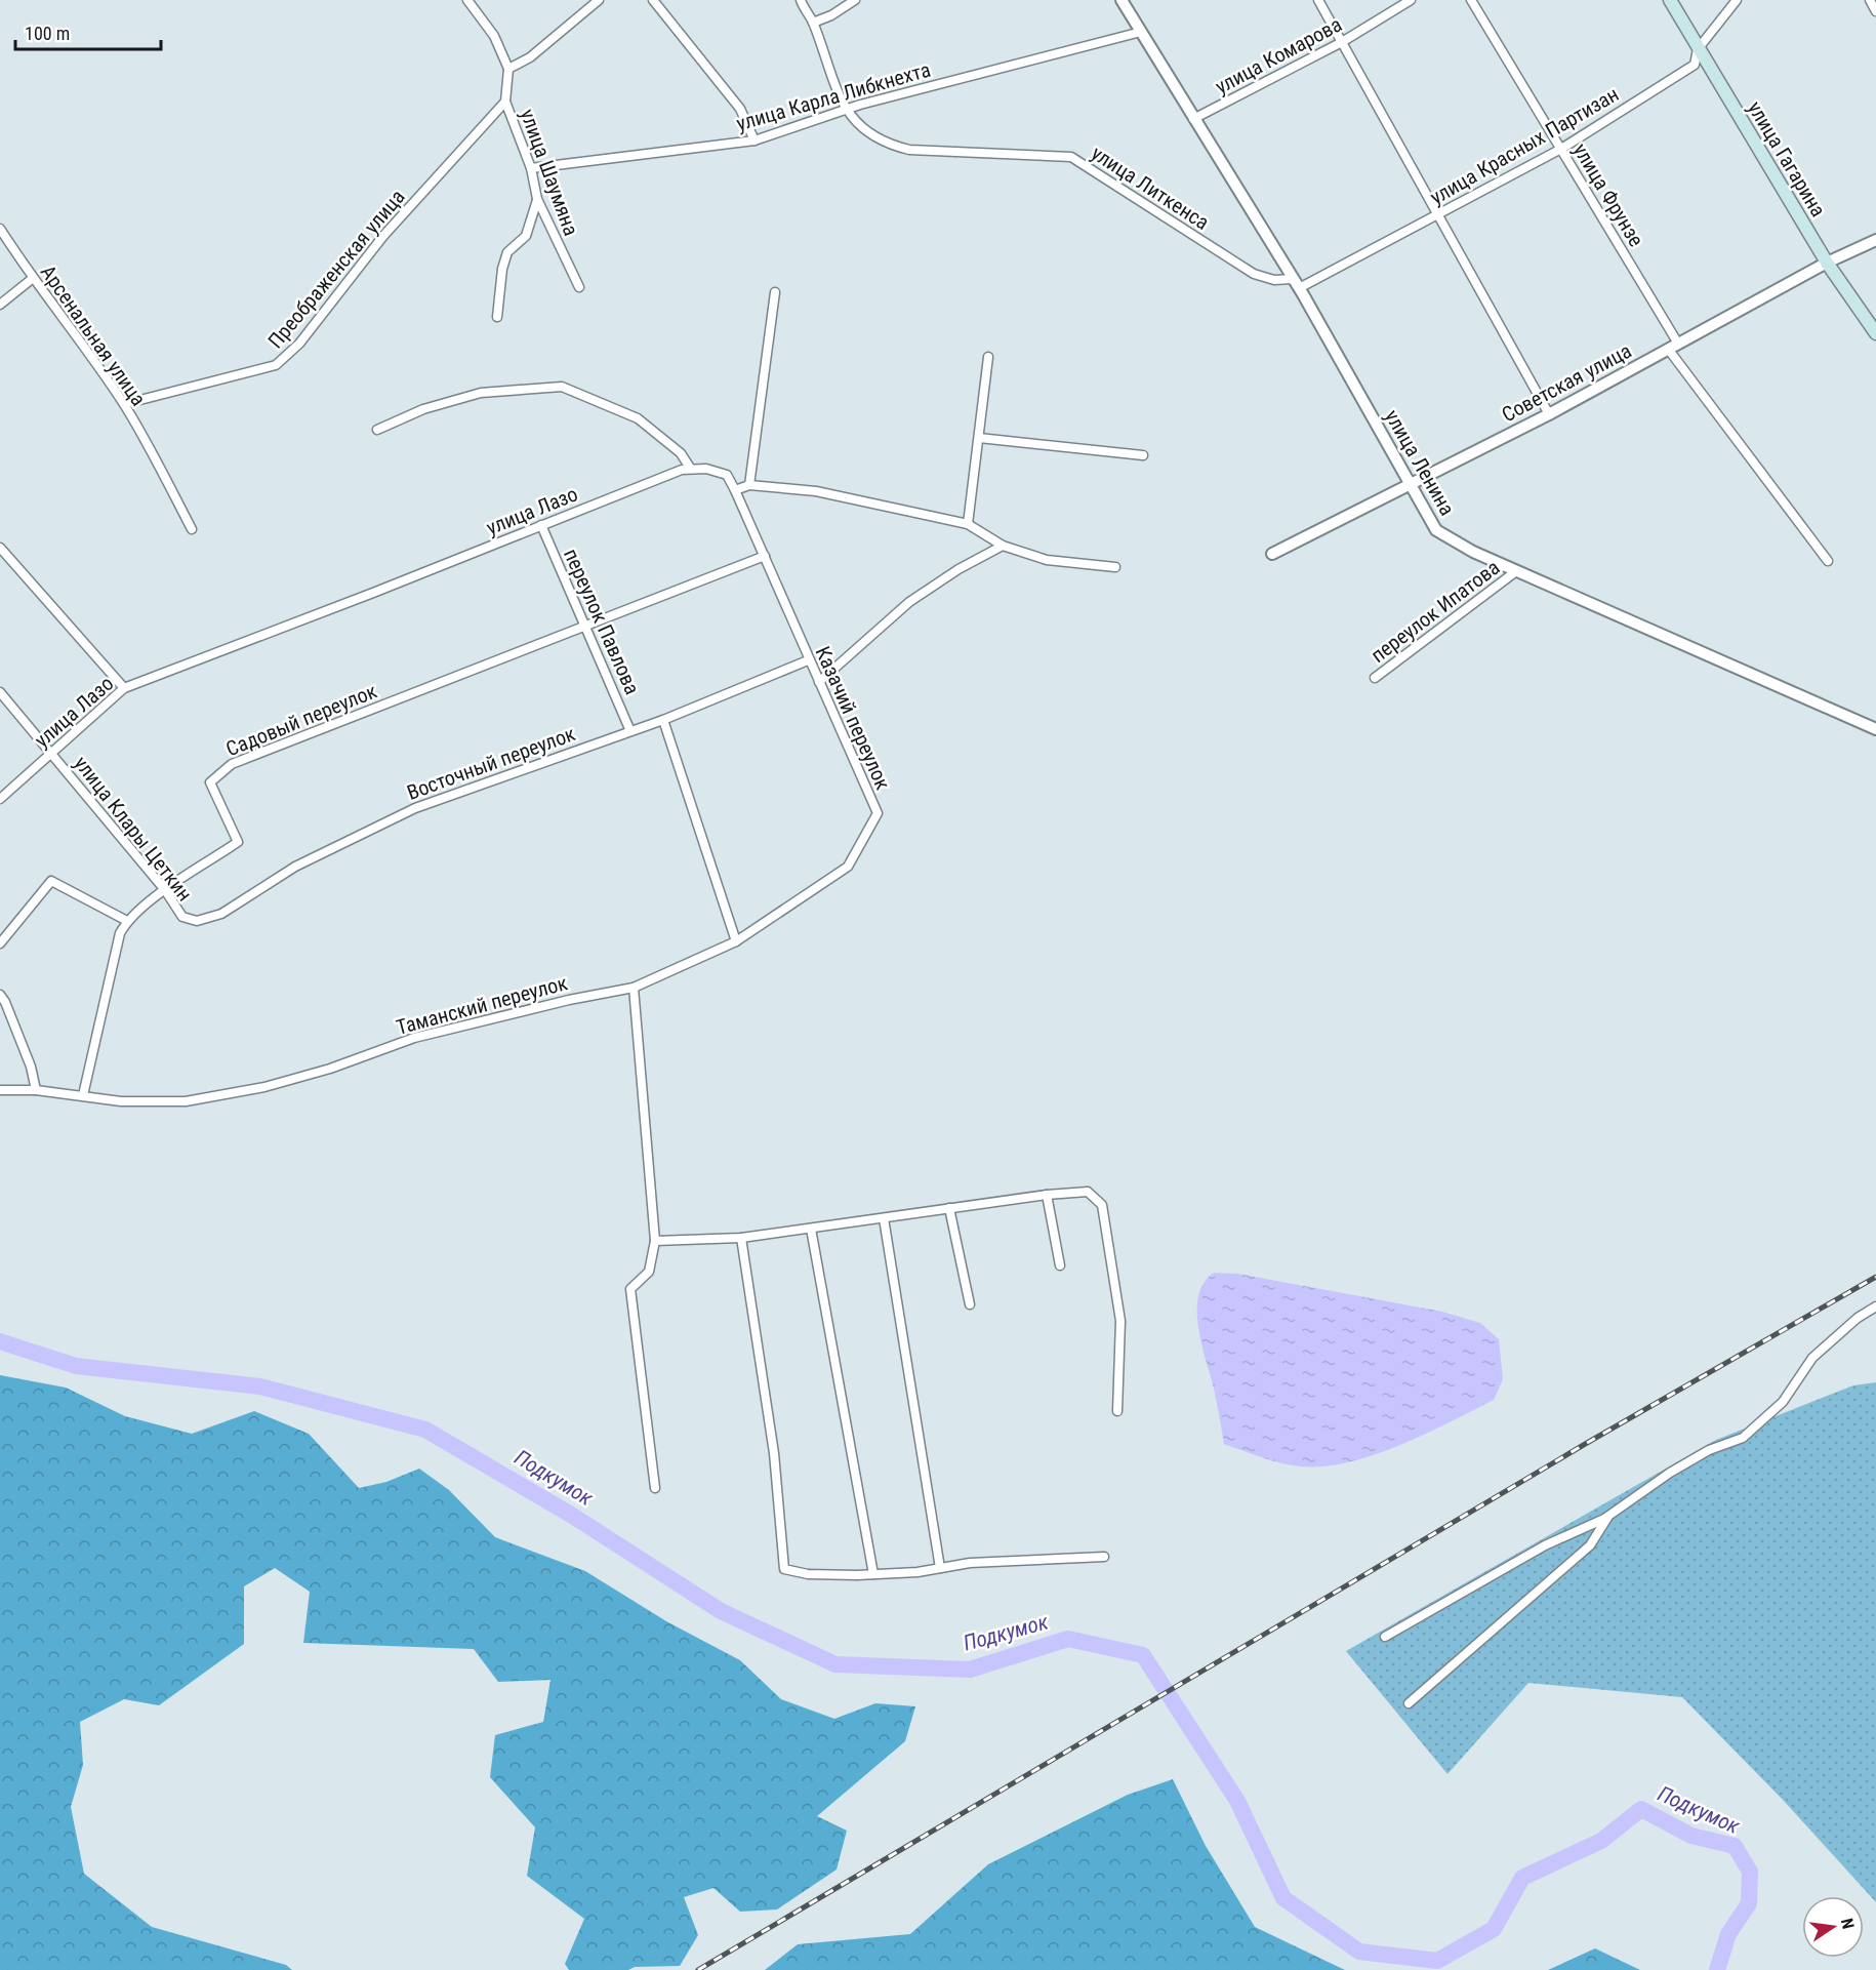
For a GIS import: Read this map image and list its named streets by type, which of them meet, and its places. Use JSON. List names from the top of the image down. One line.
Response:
{"streets":{"main road":["улица Гагарина"],"street":["улица Комарова","улица Карла Либкнехта","улица Красных Партизан","улица Шаумяна","улица Литкенса","улица Фрунзе","Преображенская улица","Арсенальная улица","Советская улица","улица Ленина","улица Лазо","переулок Ипатова","переулок Павлова","Казачий переулок","Садовый переулок","Восточный переулок","улица Клары Цеткин","Таманский переулок"]},"crossings":[["улица Комарова","улица Ленина"],["улица Карла Либкнехта","улица Шаумяна"],["улица Карла Либкнехта","улица Литкенса"],["улица Карла Либкнехта","улица Ленина"],["улица Красных Партизан","улица Гагарина"],["улица Красных Партизан","улица Литкенса"],["улица Красных Партизан","улица Фрунзе"],["улица Красных Партизан","улица Ленина"],["улица Гагарина","Советская улица"],["улица Шаумяна","Преображенская улица"],["улица Литкенса","улица Ленина"],["улица Фрунзе","Советская улица"],["Преображенская улица","Арсенальная улица"],["Советская улица","улица Ленина"],["улица Ленина","переулок Ипатова"],["улица Лазо","переулок Павлова"],["улица Лазо","Казачий переулок"],["улица Лазо","улица Клары Цеткин"],["переулок Павлова","Садовый переулок"],["переулок Павлова","Восточный переулок"],["Казачий переулок","Садовый переулок"],["Казачий переулок","Восточный переулок"],["Казачий переулок","Таманский переулок"],["Садовый переулок","улица Клары Цеткин"],["Восточный переулок","улица Клары Цеткин"]],"water":["Подкумок"],"scale_bar":"100 m","north":"right"}
